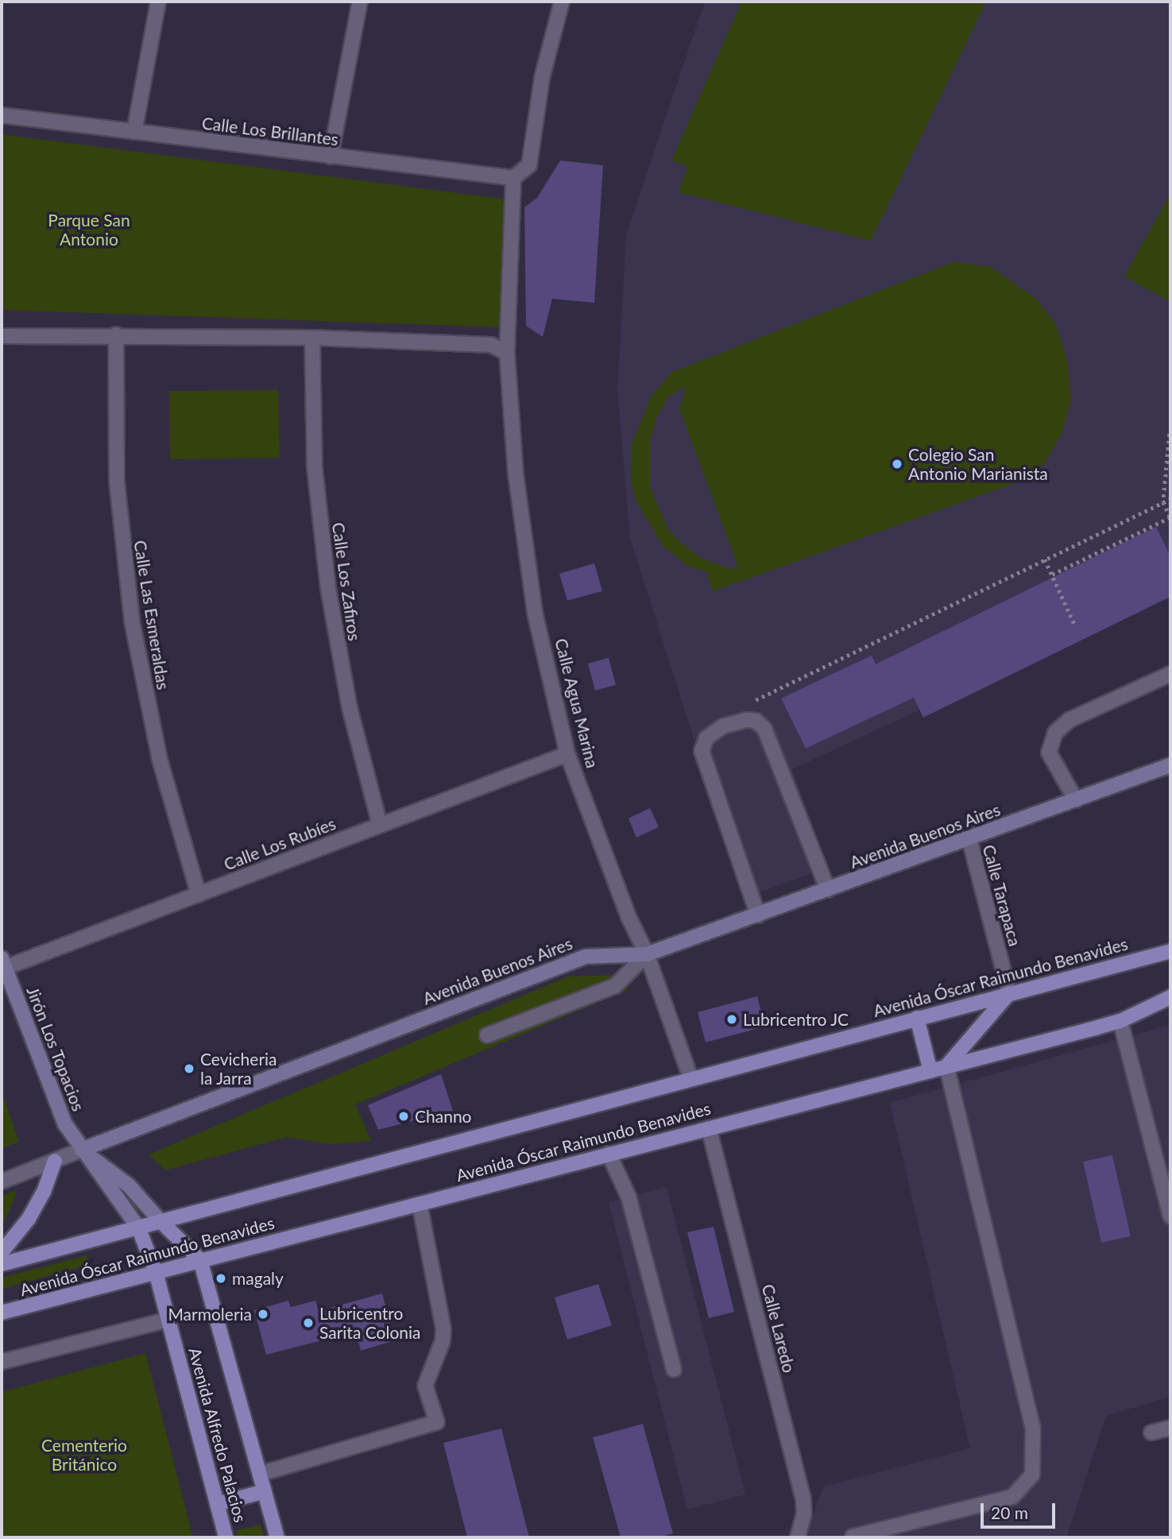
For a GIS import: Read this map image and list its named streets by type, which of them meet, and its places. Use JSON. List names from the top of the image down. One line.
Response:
{"streets":{"main road":["Avenida Buenos Aires","Avenida Óscar Raimundo Benavides","Jirón Los Topacios","Avenida Alfredo Palacios"],"street":["Calle Los Brillantes","Calle Los Zafiros","Calle Las Esmeraldas","Calle Agua Marina","Calle Los Rubíes","Calle Tarapaca","Calle Laredo"]},"crossings":[["Calle Los Brillantes","Calle Agua Marina"],["Calle Los Zafiros","Calle Los Rubíes"],["Calle Las Esmeraldas","Calle Los Rubíes"],["Calle Agua Marina","Avenida Buenos Aires"],["Calle Agua Marina","Calle Los Rubíes"],["Calle Agua Marina","Avenida Óscar Raimundo Benavides"],["Avenida Buenos Aires","Calle Tarapaca"],["Avenida Buenos Aires","Jirón Los Topacios"],["Avenida Buenos Aires","Avenida Alfredo Palacios"],["Calle Los Rubíes","Jirón Los Topacios"],["Calle Tarapaca","Avenida Óscar Raimundo Benavides"],["Avenida Óscar Raimundo Benavides","Calle Laredo"],["Avenida Óscar Raimundo Benavides","Avenida Alfredo Palacios"],["Jirón Los Topacios","Avenida Alfredo Palacios"]],"parks":["Parque San Antonio","Cementerio Británico"],"places":["Colegio San Antonio Marianista","Lubricentro JC","Cevicheria la Jarra","Channo","magaly","Marmoleria","Lubricentro Sarita Colonia"],"scale_bar":"20 m"}
